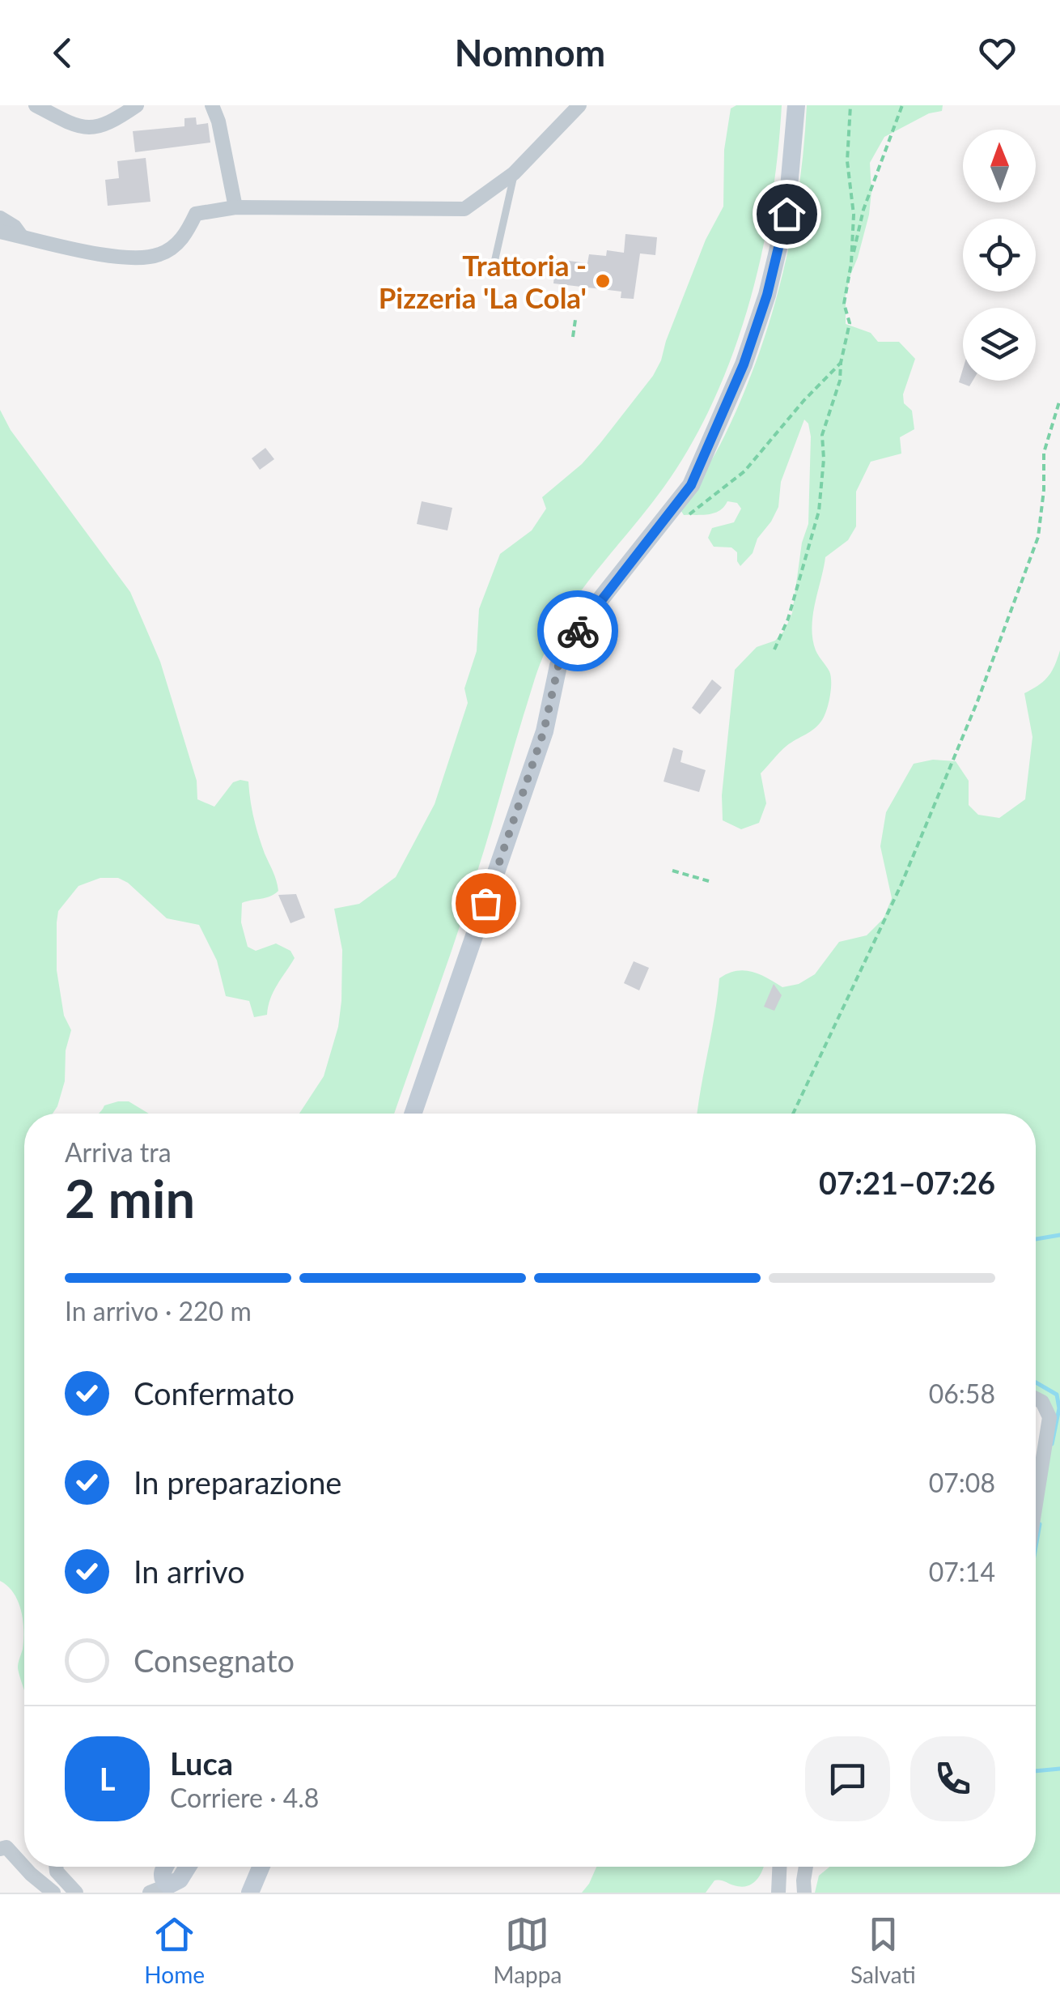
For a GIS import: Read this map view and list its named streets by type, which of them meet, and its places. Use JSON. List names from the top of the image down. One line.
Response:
{"places":["Trattoria - Pizzeria 'La Cola'"],"north":"top","page":{"header":"Nomnom","heading":["2 min","Arriva tra","07:21–07:26"],"panel":["Luca","Corriere · 4.8"],"bar":"In arrivo · 220 m","list":[["Confermato","06:58"],["In preparazione","07:08"],["In arrivo","07:14"],"Consegnato"],"round":"L","tabs":["Home","Mappa","Salvati"]}}
